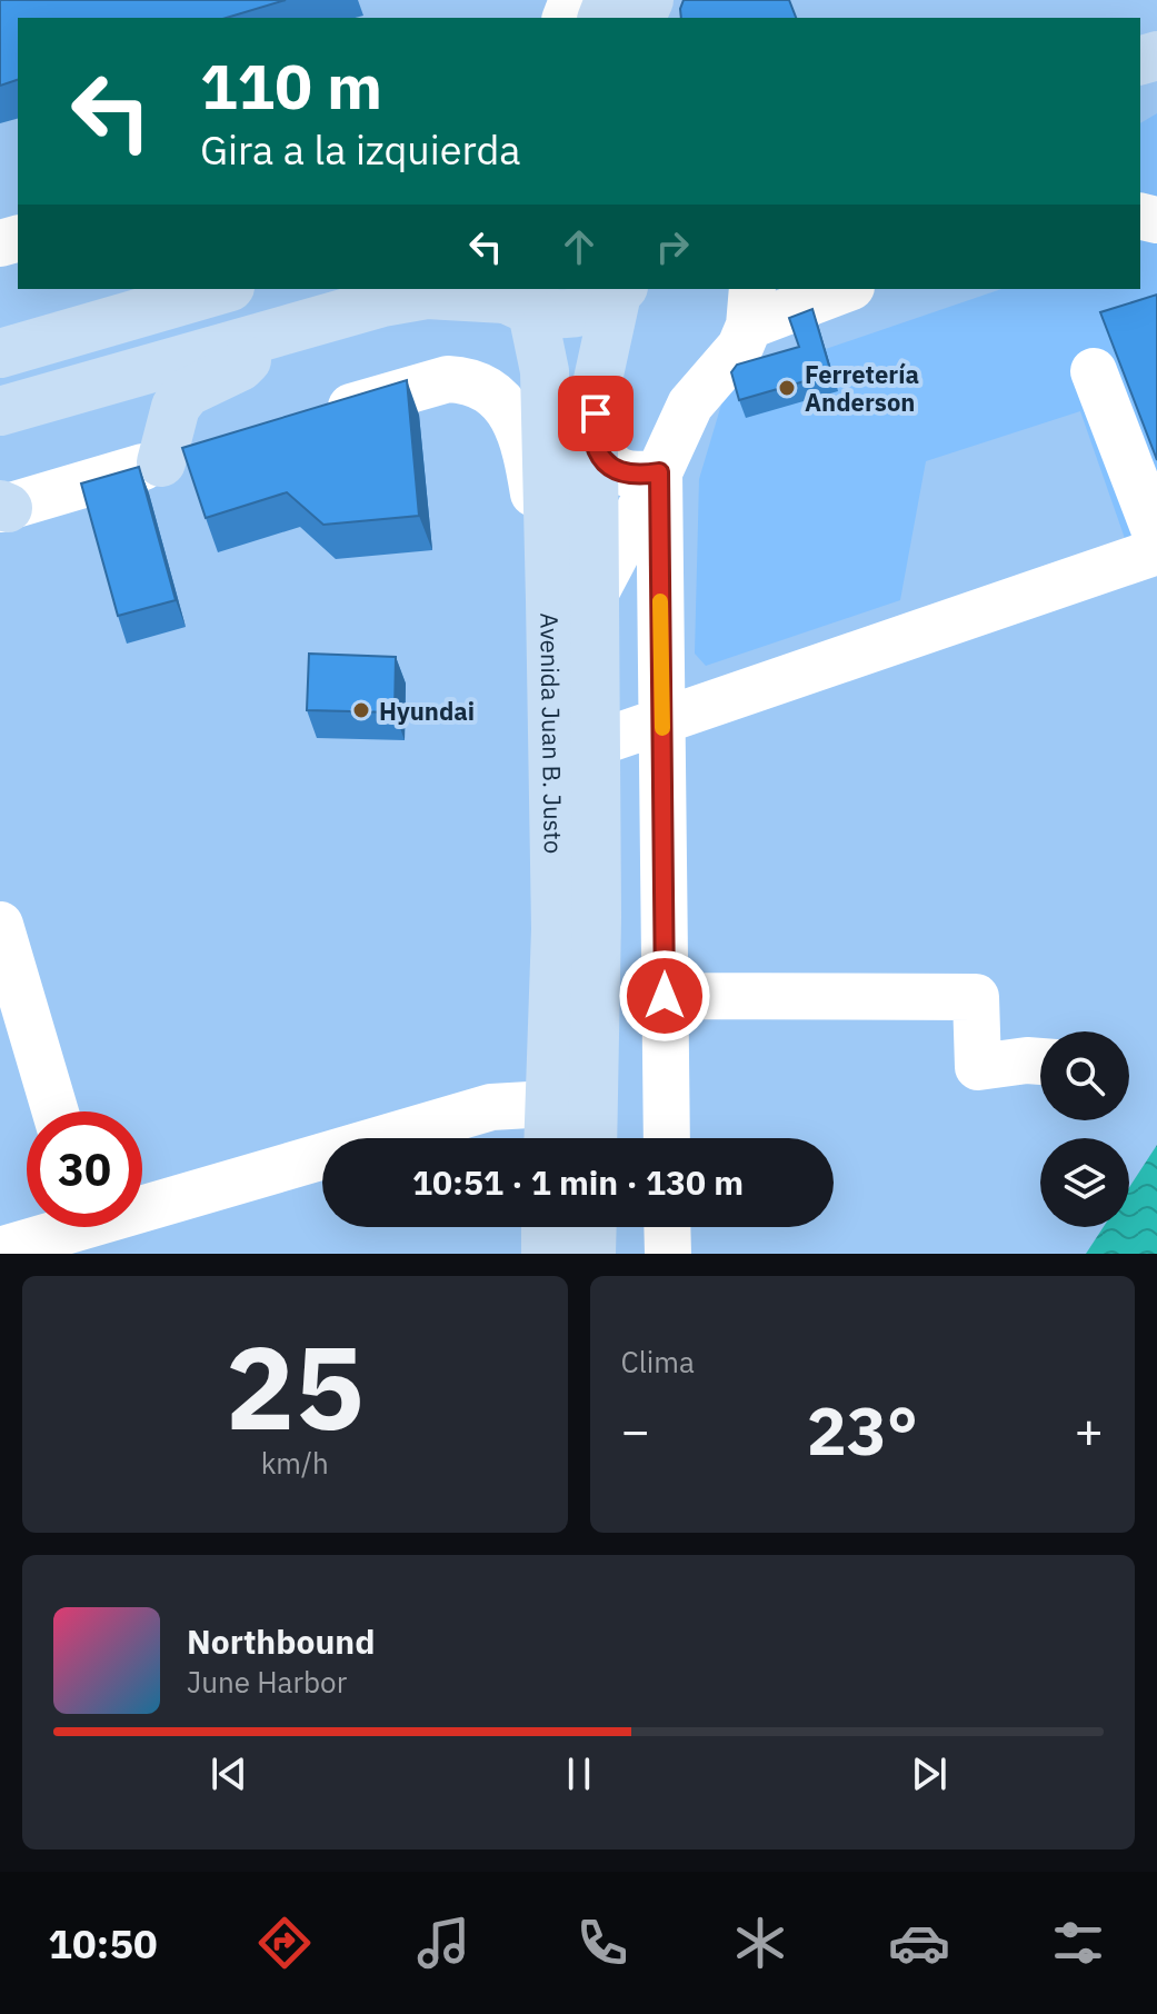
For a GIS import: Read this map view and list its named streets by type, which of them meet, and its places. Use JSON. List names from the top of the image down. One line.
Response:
{"streets":{"main road":["Avenida Juan B. Justo"]},"places":["Ferretería Anderson","Hyundai"],"page":{"turn":["110 m","Gira a la izquierda"],"limit":"30","trip":"10:51 · 1 min · 130 m","tile":[["25","km/h"],"Clima"],"heat":["−","23°","+"],"song":["Northbound","June Harbor"],"tabs":"10:50"}}
